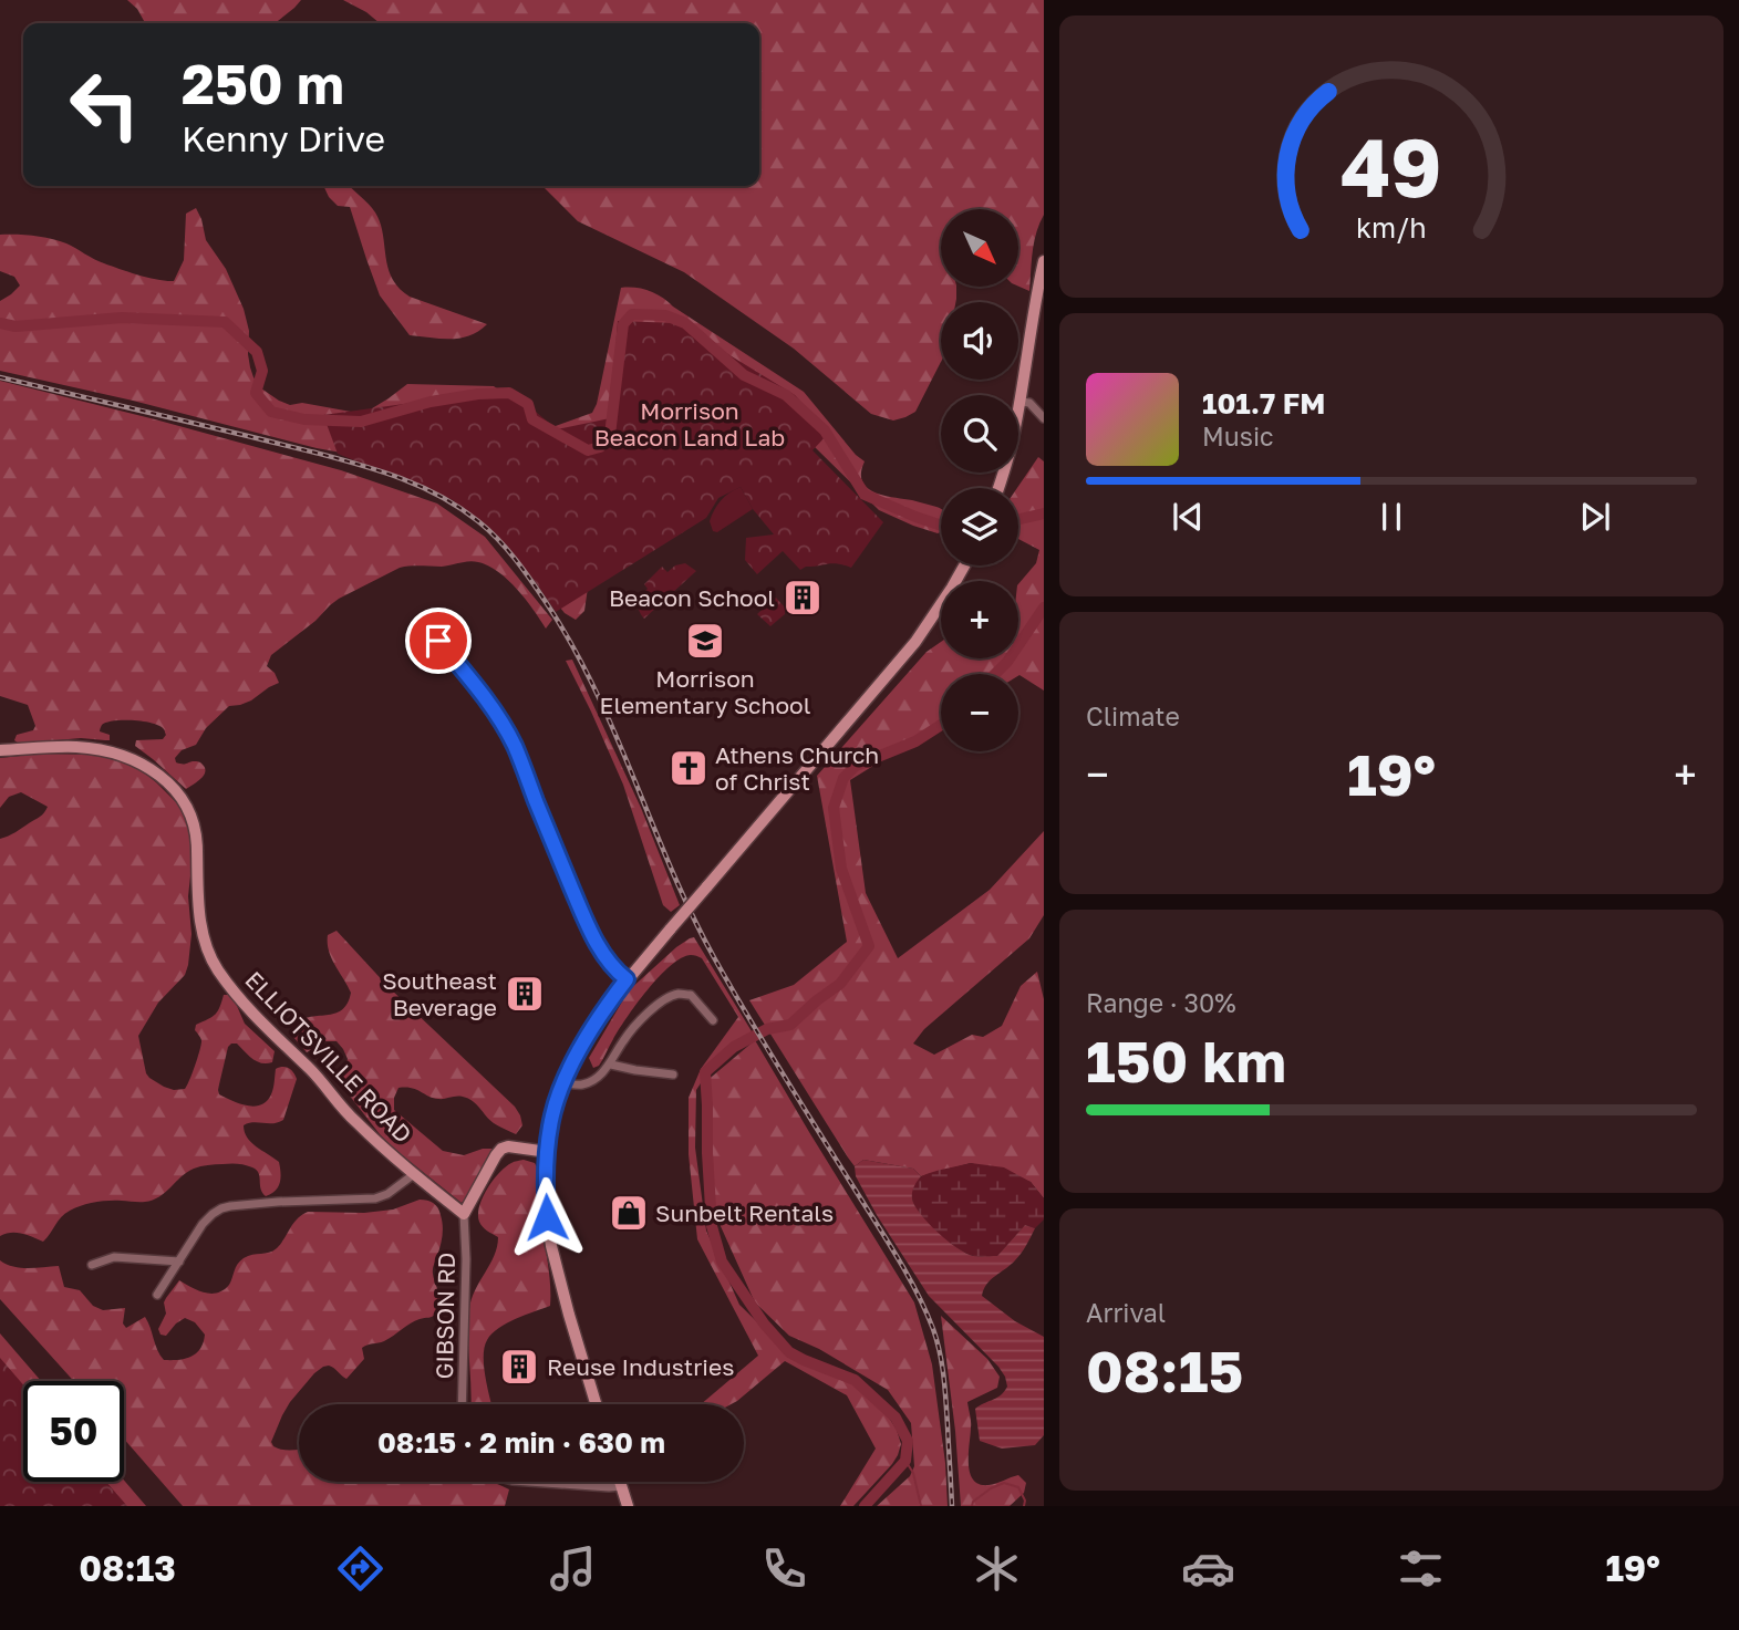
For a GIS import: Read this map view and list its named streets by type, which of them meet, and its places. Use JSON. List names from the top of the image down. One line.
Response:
{"streets":{"main road":["ELLIOTSVILLE ROAD"],"street":["GIBSON RD"]},"crossings":[["ELLIOTSVILLE ROAD","GIBSON RD"]],"parks":["Morrison Beacon Land Lab"],"places":{"building":["Beacon School","Southeast Beverage","Reuse Industries"],"school or university":["Morrison Elementary School"],"church":["Athens Church of Christ"],"shop":["Sunbelt Rentals"]},"north":"bottom right","page":{"turn":["250 m","Kenny Drive"],"map_buttons":["+","−"],"song":["101.7 FM","Music"],"tile":["Climate",["Range · 30%","150 km"],["Arrival","08:15"]],"heat":["−","19°","+"],"limit":"50","trip":"08:15 · 2 min · 630 m","tabs":["08:13","19°"],"gauge":["49","km/h"]}}
